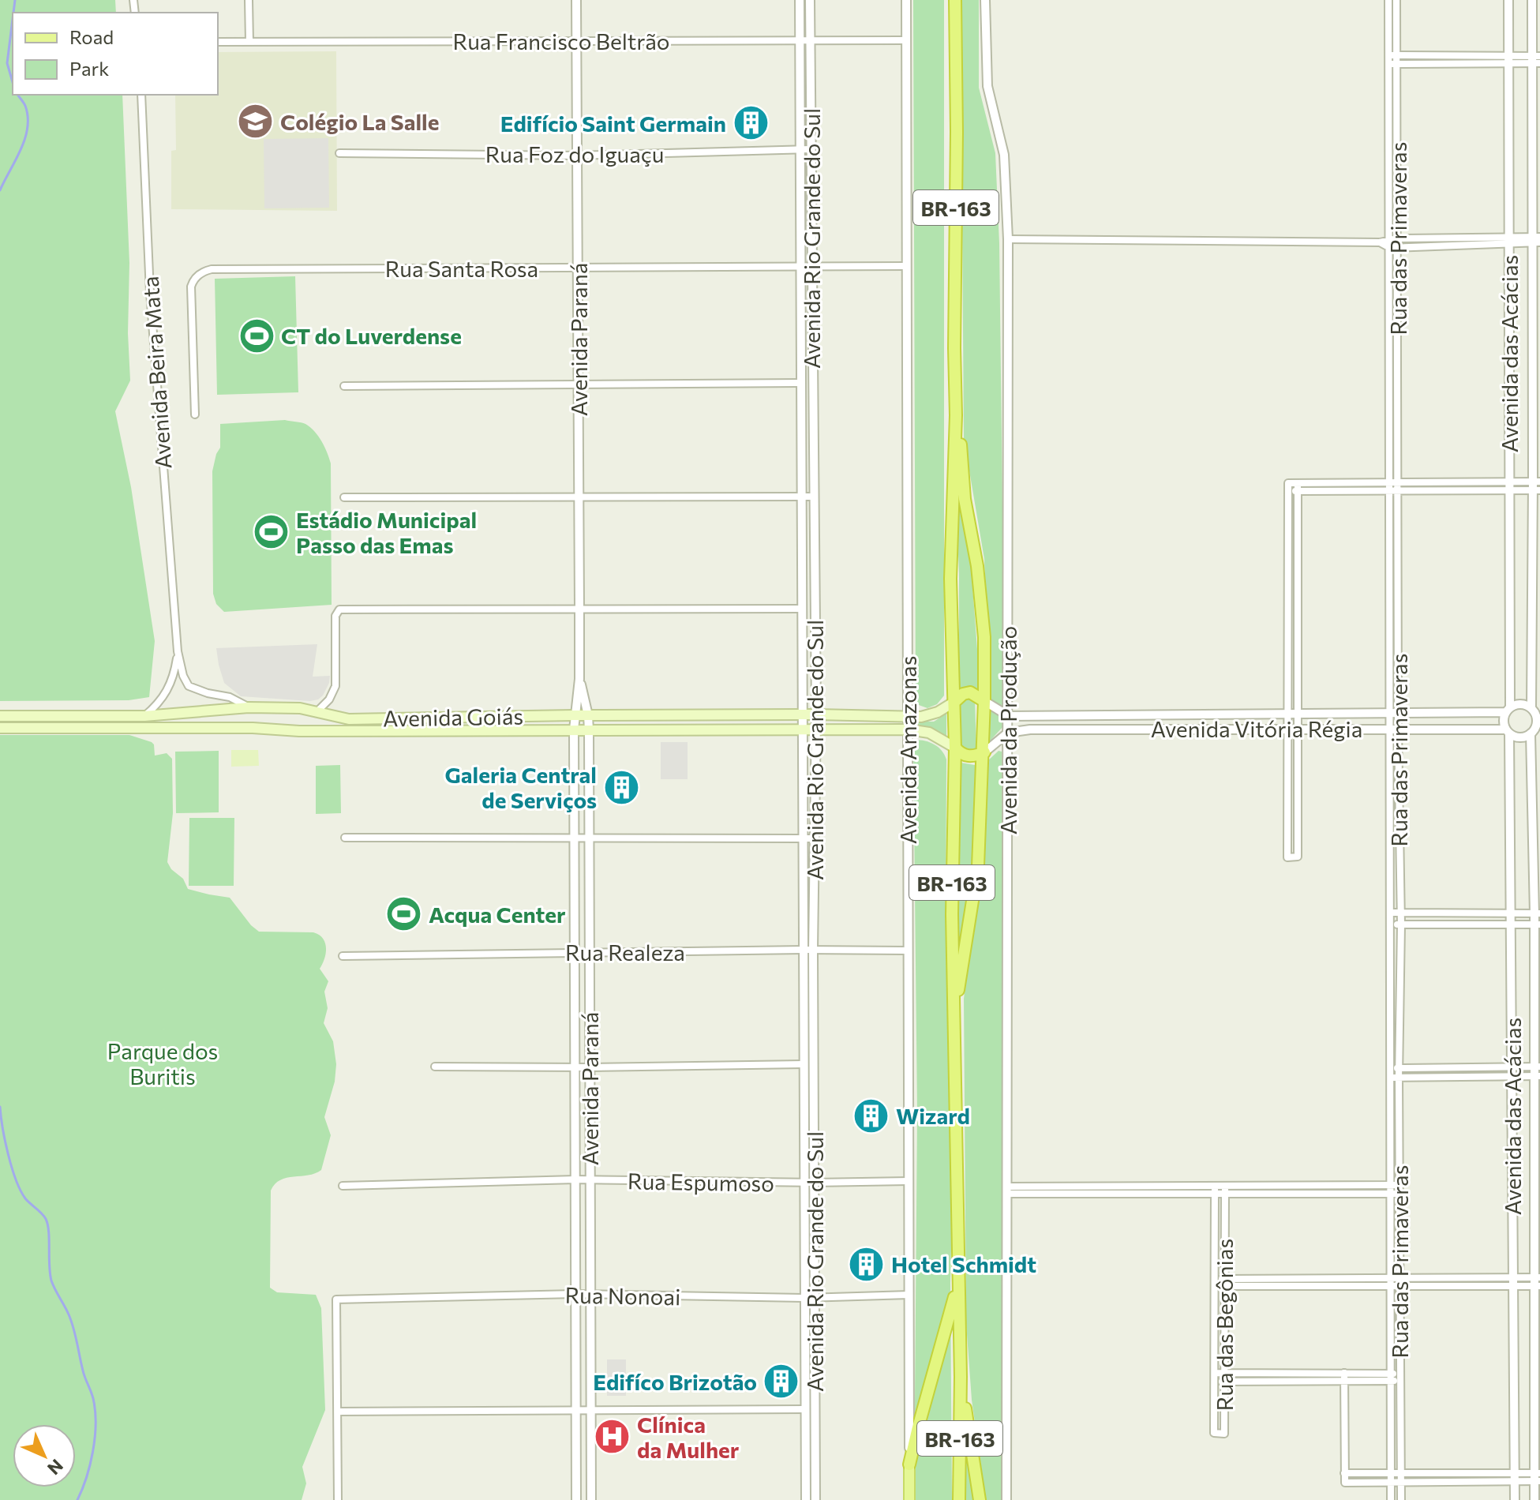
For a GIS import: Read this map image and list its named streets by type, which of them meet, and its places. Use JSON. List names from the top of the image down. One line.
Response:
{"streets":{"highway":["BR-163"],"main road":["Avenida Goiás","Avenida Amazonas"],"street":["Rua Francisco Beltrão","Rua Foz do Iguaçu","Avenida Rio Grande do Sul","Rua das Primaveras","Rua Santa Rosa","Avenida Paraná","Avenida das Acácias","Avenida Beira Mata","Avenida Vitória Régia","Avenida da Produção","Rua Realeza","Rua Espumoso","Rua Nonoai","Rua das Begônias"]},"crossings":[["Rua Francisco Beltrão","Avenida Rio Grande do Sul"],["Rua Francisco Beltrão","Avenida Paraná"],["Rua Francisco Beltrão","Avenida Amazonas"],["Rua Foz do Iguaçu","Avenida Rio Grande do Sul"],["Rua Foz do Iguaçu","Avenida Paraná"],["BR-163","Avenida Goiás"],["Avenida Rio Grande do Sul","Rua Santa Rosa"],["Avenida Rio Grande do Sul","Avenida Goiás"],["Avenida Rio Grande do Sul","Rua Realeza"],["Avenida Rio Grande do Sul","Rua Espumoso"],["Avenida Rio Grande do Sul","Rua Nonoai"],["Rua das Primaveras","Avenida Vitória Régia"],["Rua Santa Rosa","Avenida Paraná"],["Rua Santa Rosa","Avenida Amazonas"],["Avenida Paraná","Avenida Goiás"],["Avenida Paraná","Rua Realeza"],["Avenida Paraná","Rua Espumoso"],["Avenida Paraná","Rua Nonoai"],["Avenida das Acácias","Avenida Vitória Régia"],["Avenida Beira Mata","Avenida Goiás"],["Avenida Goiás","Avenida Amazonas"],["Avenida Vitória Régia","Avenida da Produção"],["Avenida Amazonas","Rua Realeza"],["Avenida Amazonas","Rua Espumoso"],["Avenida Amazonas","Rua Nonoai"]],"parks":["Parque dos Buritis"],"places":{"school or university":["Colégio La Salle"],"building":["Edifício Saint Germain","Galeria Central de Serviços","Wizard","Hotel Schmidt","Edifíco Brizotão"],"sports":["CT do Luverdense","Estádio Municipal Passo das Emas","Acqua Center"],"hospital":["Clínica da Mulher"]},"legend":["Road","Park"],"north":"bottom right"}
